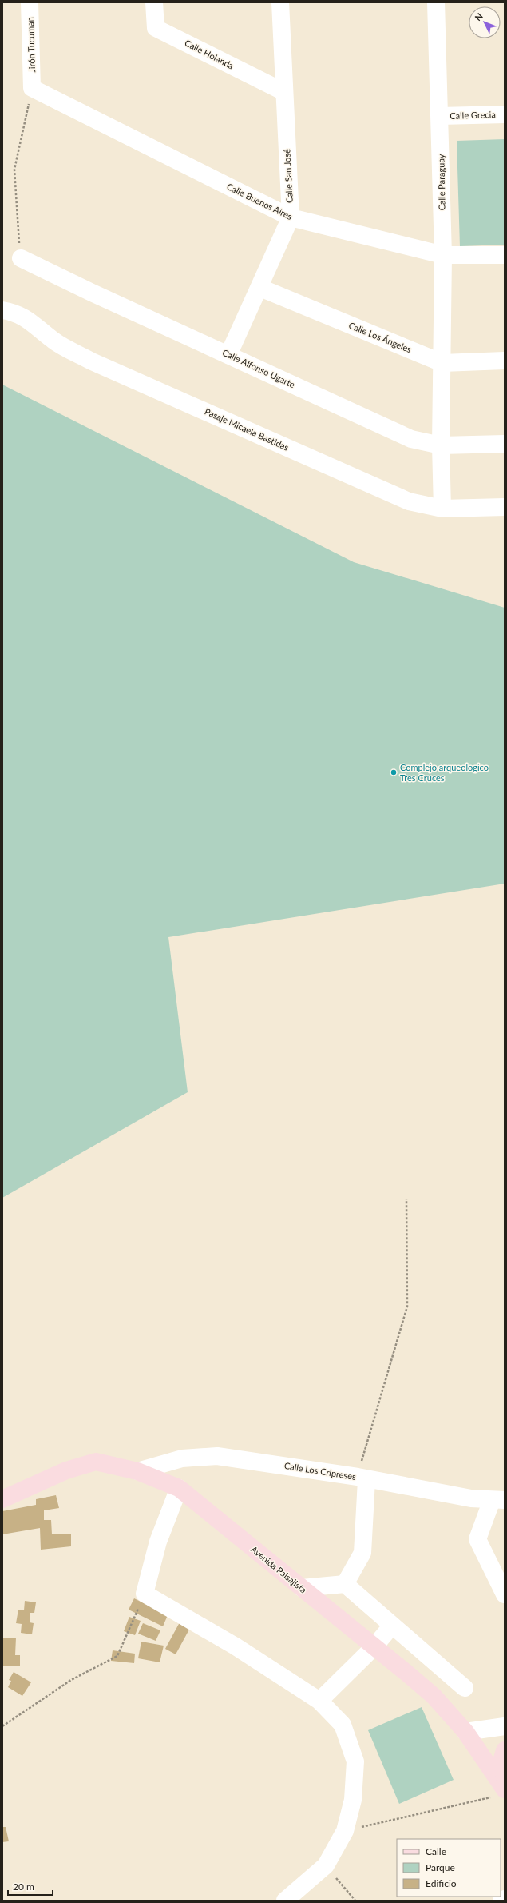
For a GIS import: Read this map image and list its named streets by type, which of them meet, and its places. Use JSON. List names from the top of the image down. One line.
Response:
{"streets":{"main road":["Avenida Paisajista"],"street":["Jirón Tucuman","Calle Holanda","Calle Grecia","Calle San José","Calle Paraguay","Calle Buenos Aires","Calle Los Ángeles","Calle Alfonso Ugarte","Pasaje Micaela Bastidas","Calle Los Cripreses"]},"crossings":[["Jirón Tucuman","Calle Buenos Aires"],["Calle Holanda","Calle San José"],["Calle Grecia","Calle Paraguay"],["Calle San José","Calle Buenos Aires"],["Calle San José","Calle Los Ángeles"],["Calle San José","Calle Alfonso Ugarte"],["Calle Paraguay","Calle Buenos Aires"],["Calle Paraguay","Calle Los Ángeles"],["Calle Paraguay","Calle Alfonso Ugarte"],["Calle Paraguay","Pasaje Micaela Bastidas"],["Calle Los Cripreses","Avenida Paisajista"]],"places":["Complejo arqueologico Tres Cruces"],"legend":["Calle","Parque","Edificio"],"scale_bar":"20 m","north":"top left"}
